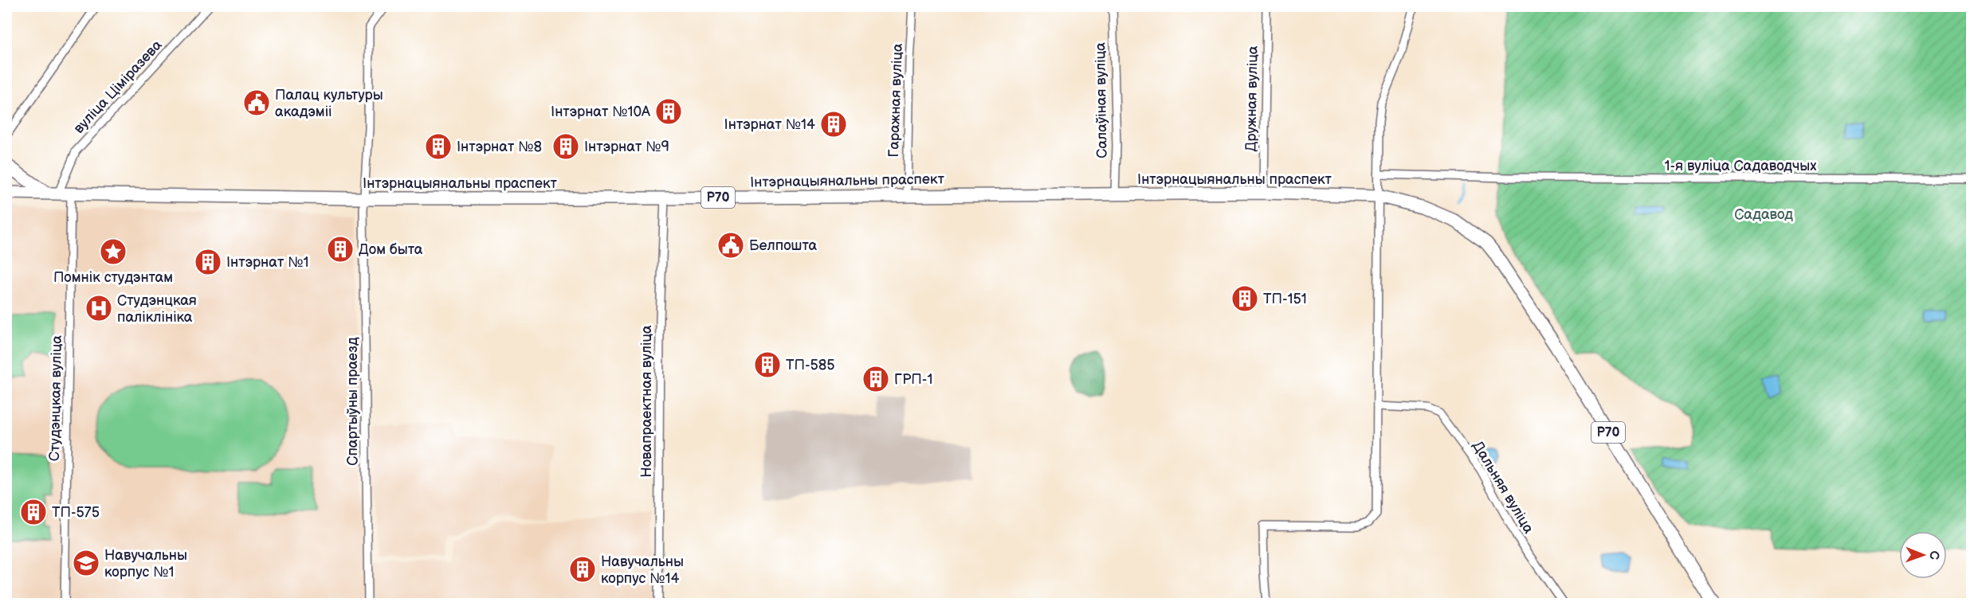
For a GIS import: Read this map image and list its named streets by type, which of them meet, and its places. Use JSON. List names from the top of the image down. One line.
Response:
{"streets":{"main road":["Інтэрнацыянальны праспект","Р70"],"street":["вуліца Ціміразева","Дружная вуліца","Гаражная вуліца","Салаўіная вуліца","1-я вуліца Садаводчых","Студэнцкая вуліца","Спартыўны праезд","Новапраектная вуліца","Дальняя вуліца"]},"crossings":[["вуліца Ціміразева","Інтэрнацыянальны праспект"],["вуліца Ціміразева","Р70"],["Дружная вуліца","Інтэрнацыянальны праспект"],["Гаражная вуліца","Інтэрнацыянальны праспект"],["Салаўіная вуліца","Інтэрнацыянальны праспект"],["Інтэрнацыянальны праспект","Р70"],["Інтэрнацыянальны праспект","Студэнцкая вуліца"],["Інтэрнацыянальны праспект","Спартыўны праезд"],["Інтэрнацыянальны праспект","Новапраектная вуліца"]],"parks":["Садавод"],"places":{"public building":["Палац культуры акадэміі","Белпошта"],"building":["Інтэрнат №10А","Інтэрнат №14","Інтэрнат №8","Інтэрнат №9","Дом быта","Інтэрнат №1","ТП-151","ТП-585","ГРП-1","ТП-575","Навучальны корпус №14"],"place":["Помнік студэнтам"],"hospital":["Студэнцкая паліклініка"],"school or university":["Навучальны корпус №1"]},"north":"right"}
